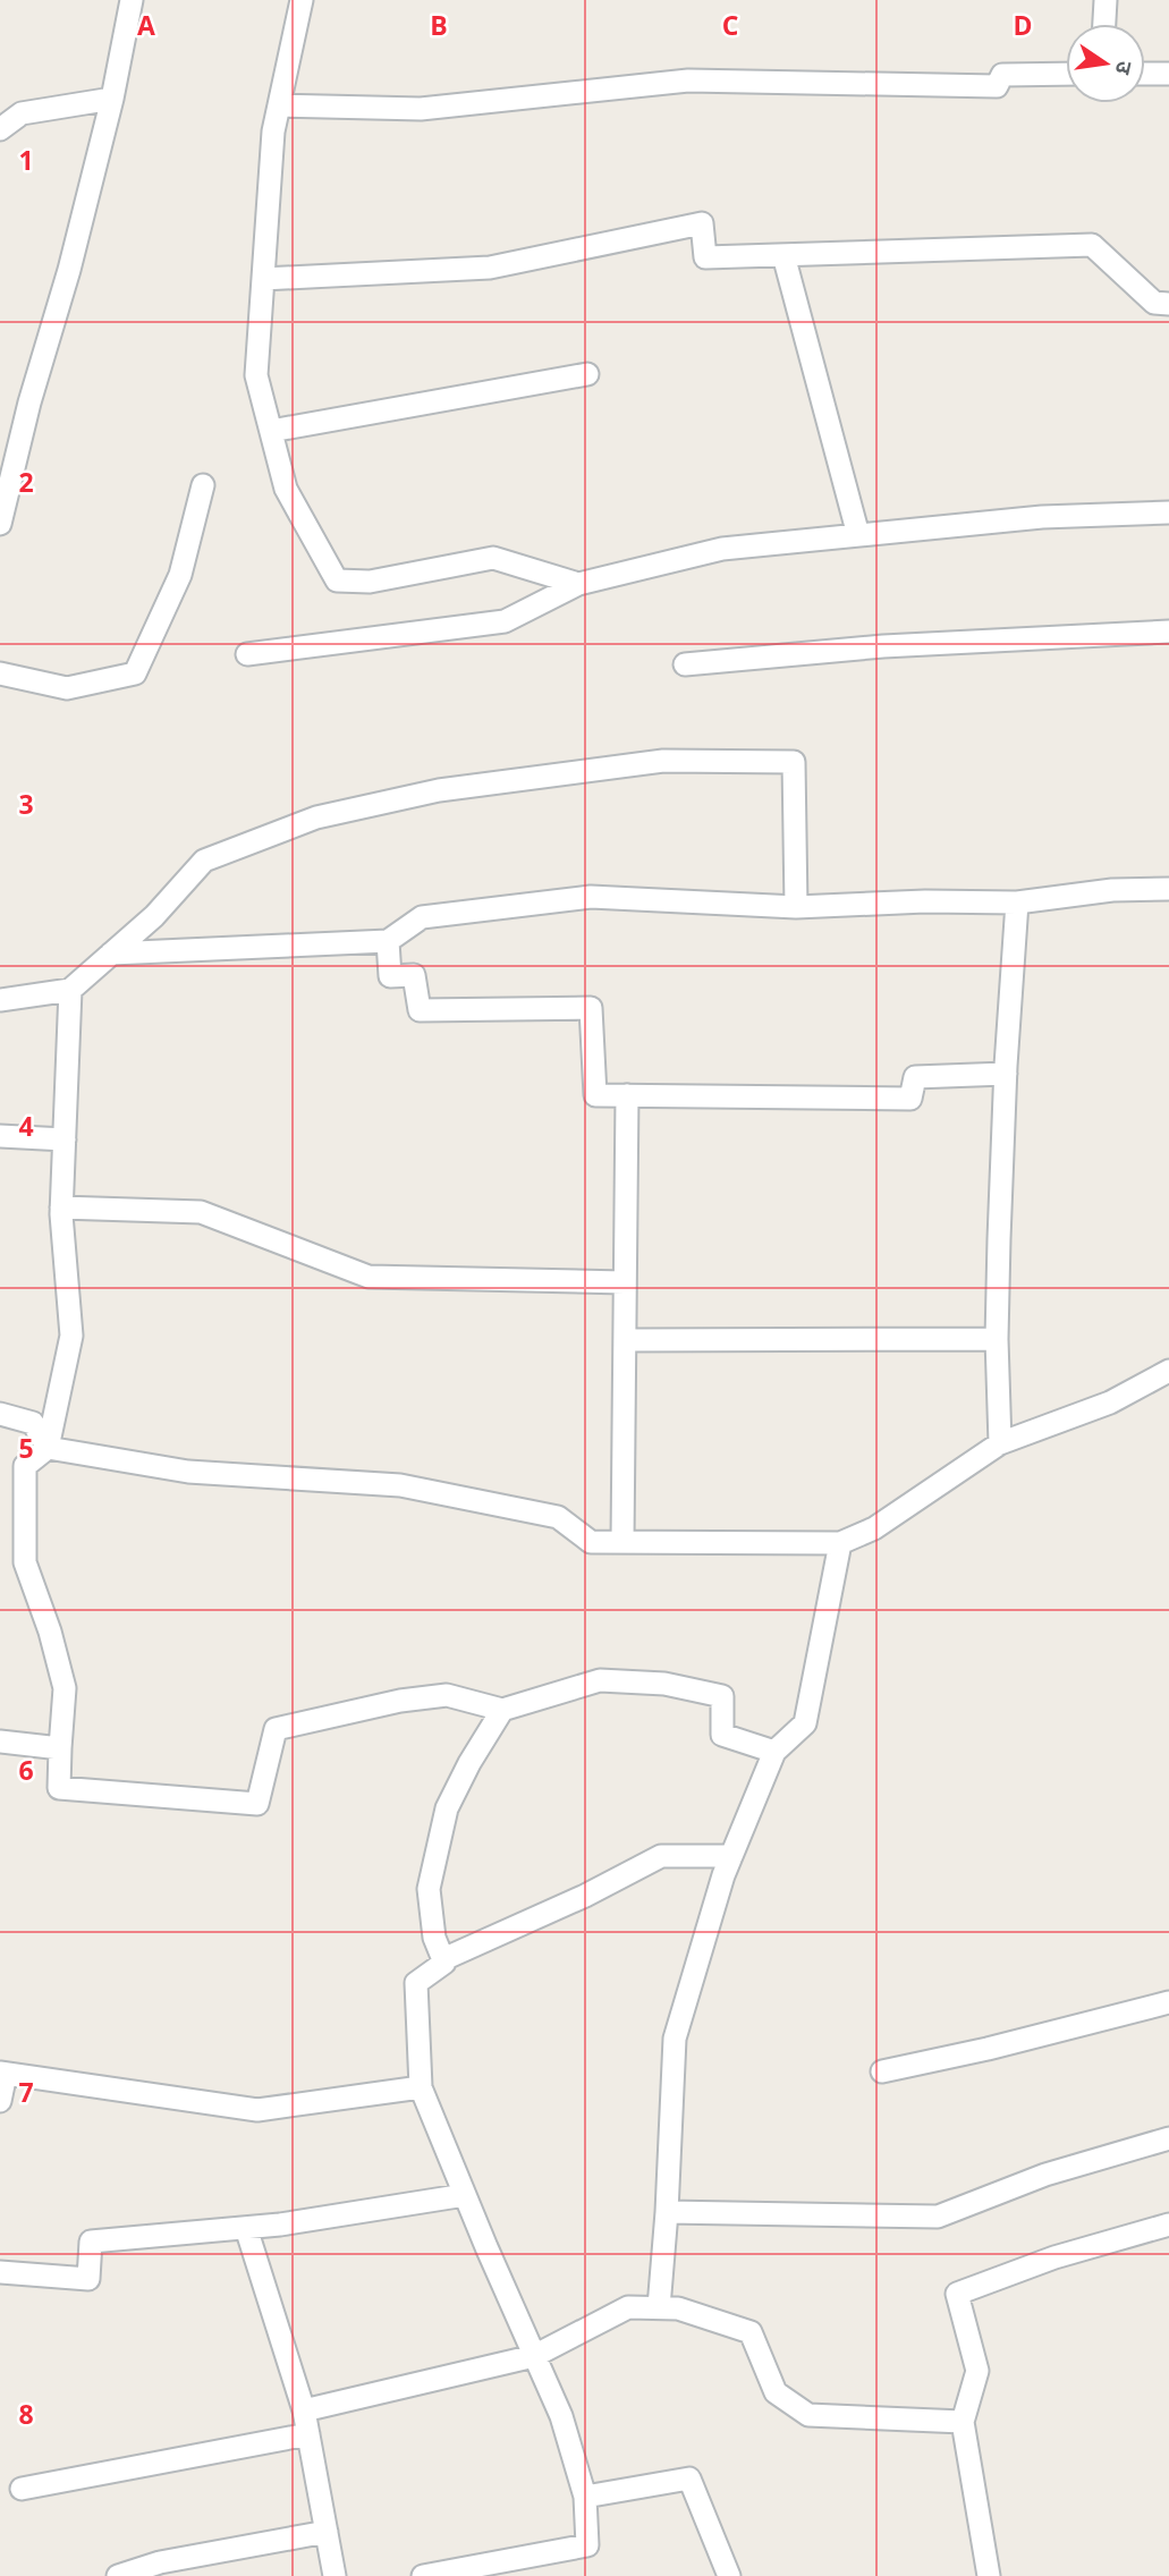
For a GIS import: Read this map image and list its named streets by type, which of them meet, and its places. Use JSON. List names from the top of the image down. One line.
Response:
{"north":"right","grid":{"columns":["A","B","C","D"],"rows":["1","2","3","4","5","6","7","8"]}}
